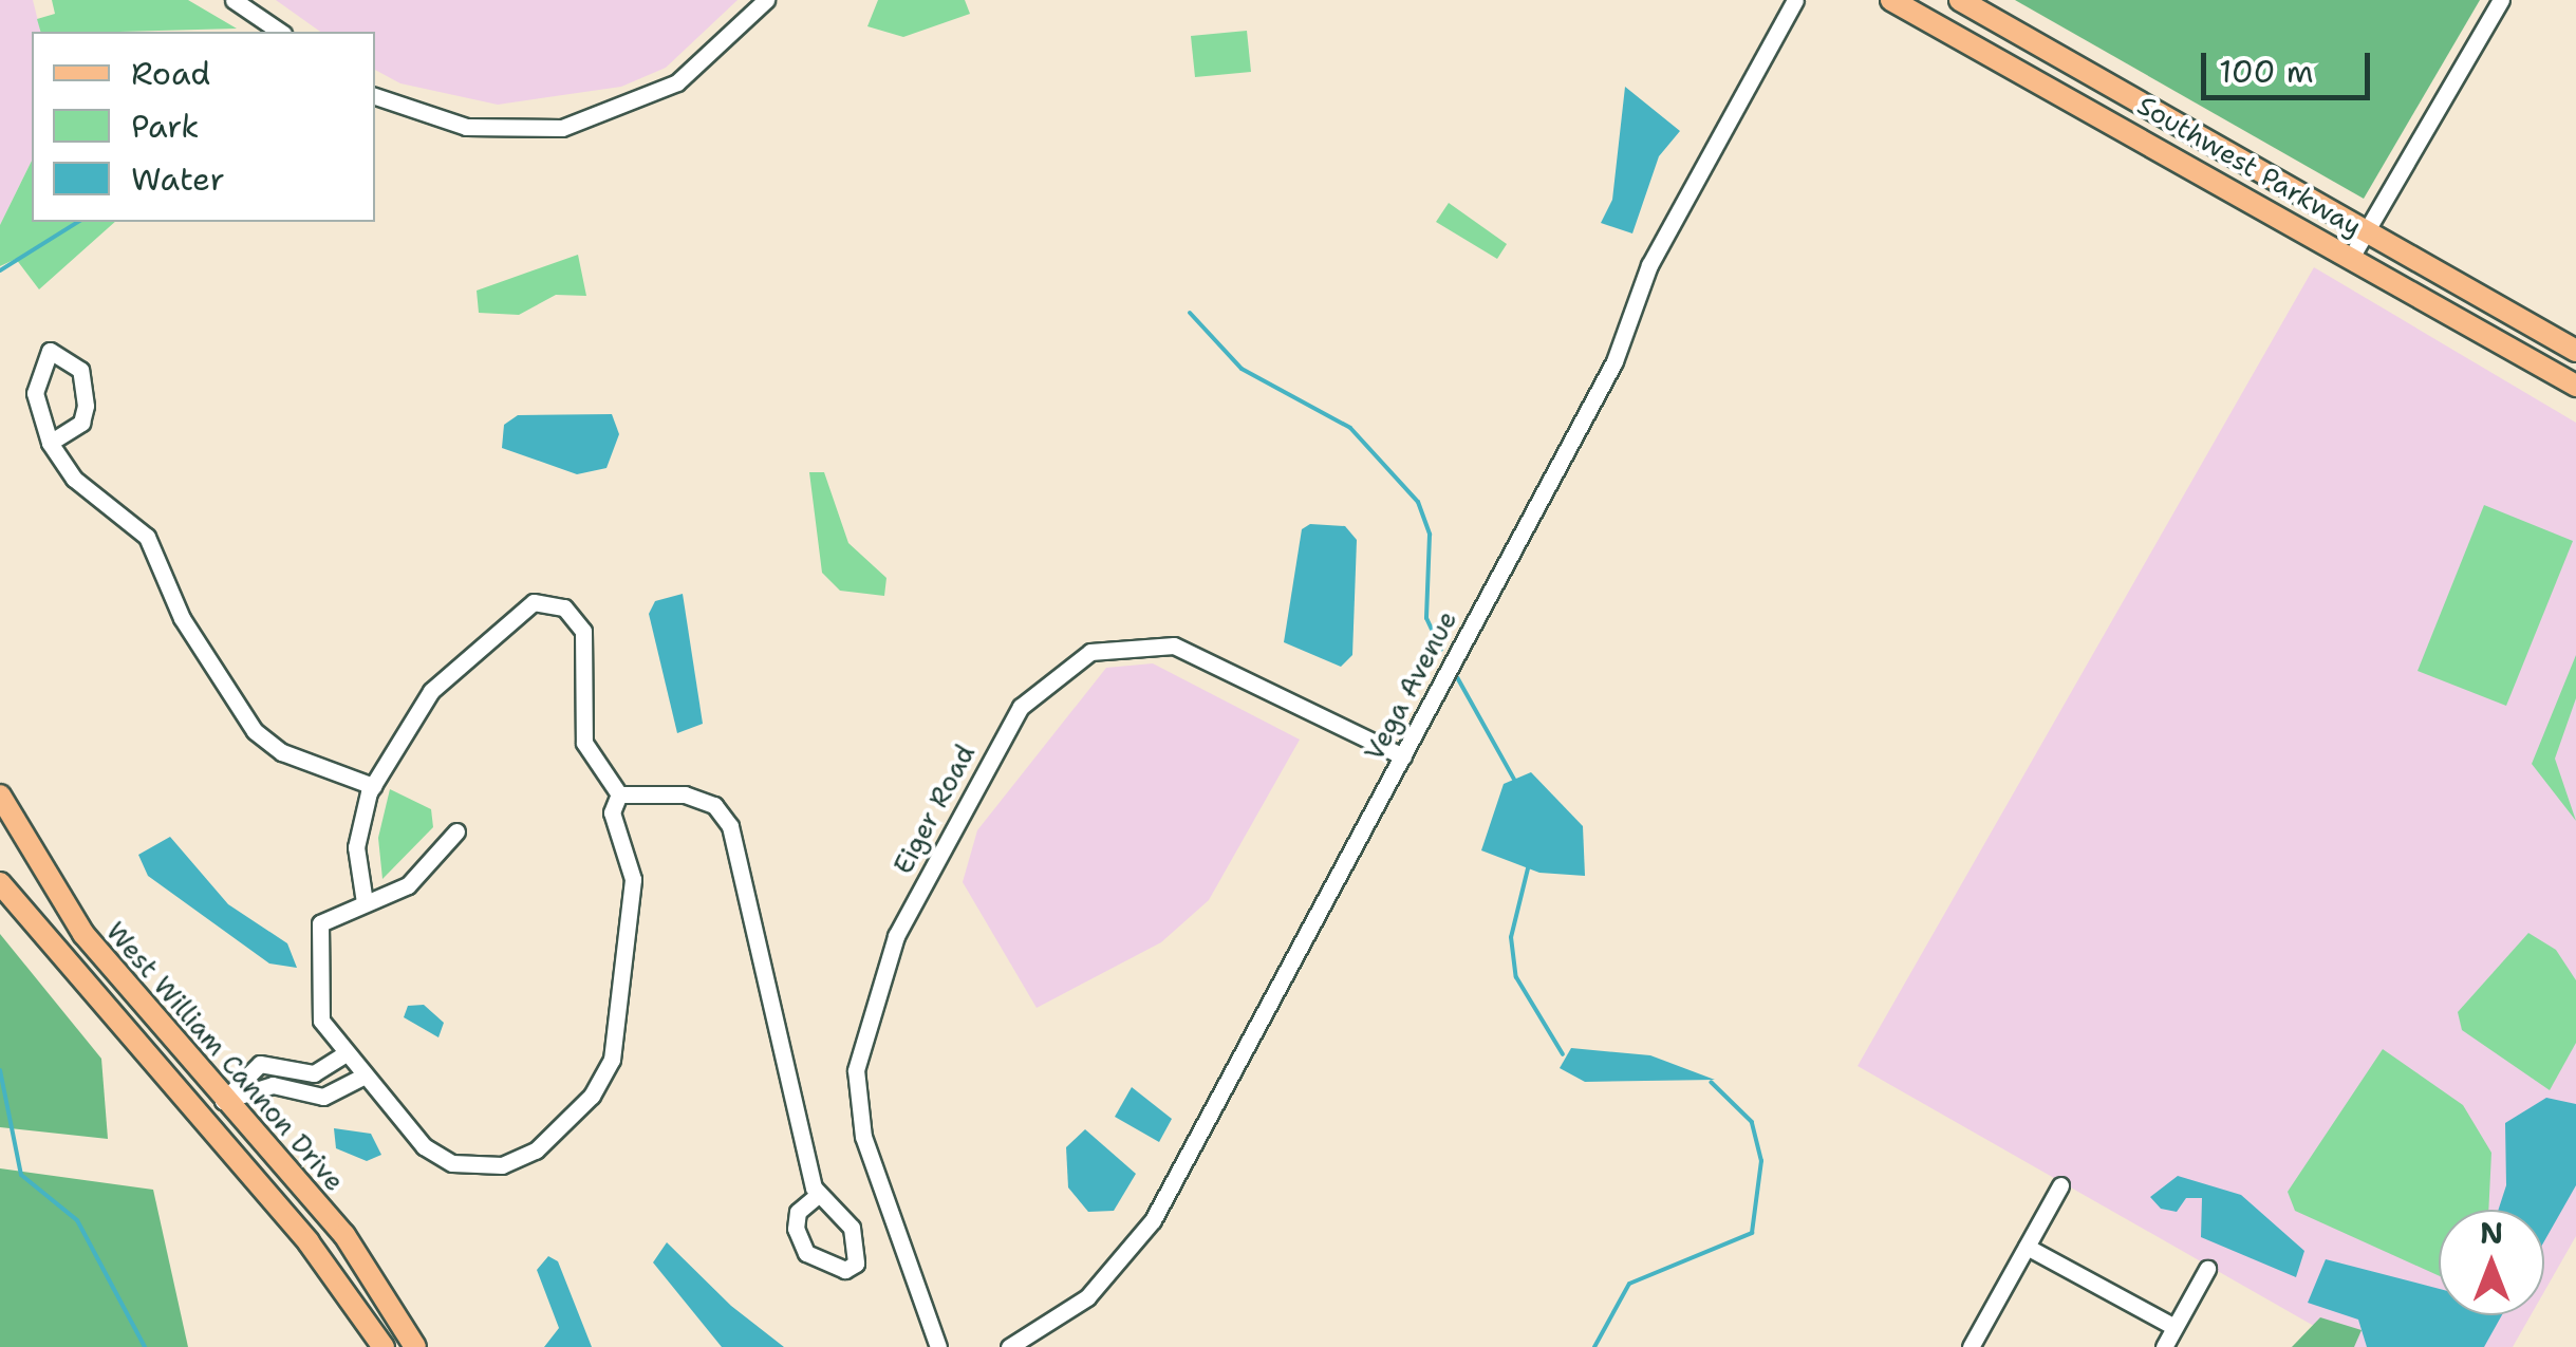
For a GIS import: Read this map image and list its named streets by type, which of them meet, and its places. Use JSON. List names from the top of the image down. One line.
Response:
{"streets":{"main road":["Southwest Parkway","West William Cannon Drive"],"street":["Vega Avenue","Eiger Road"]},"crossings":[["Vega Avenue","Eiger Road"]],"legend":["Road","Park","Water"],"scale_bar":"100 m","north":"top"}
